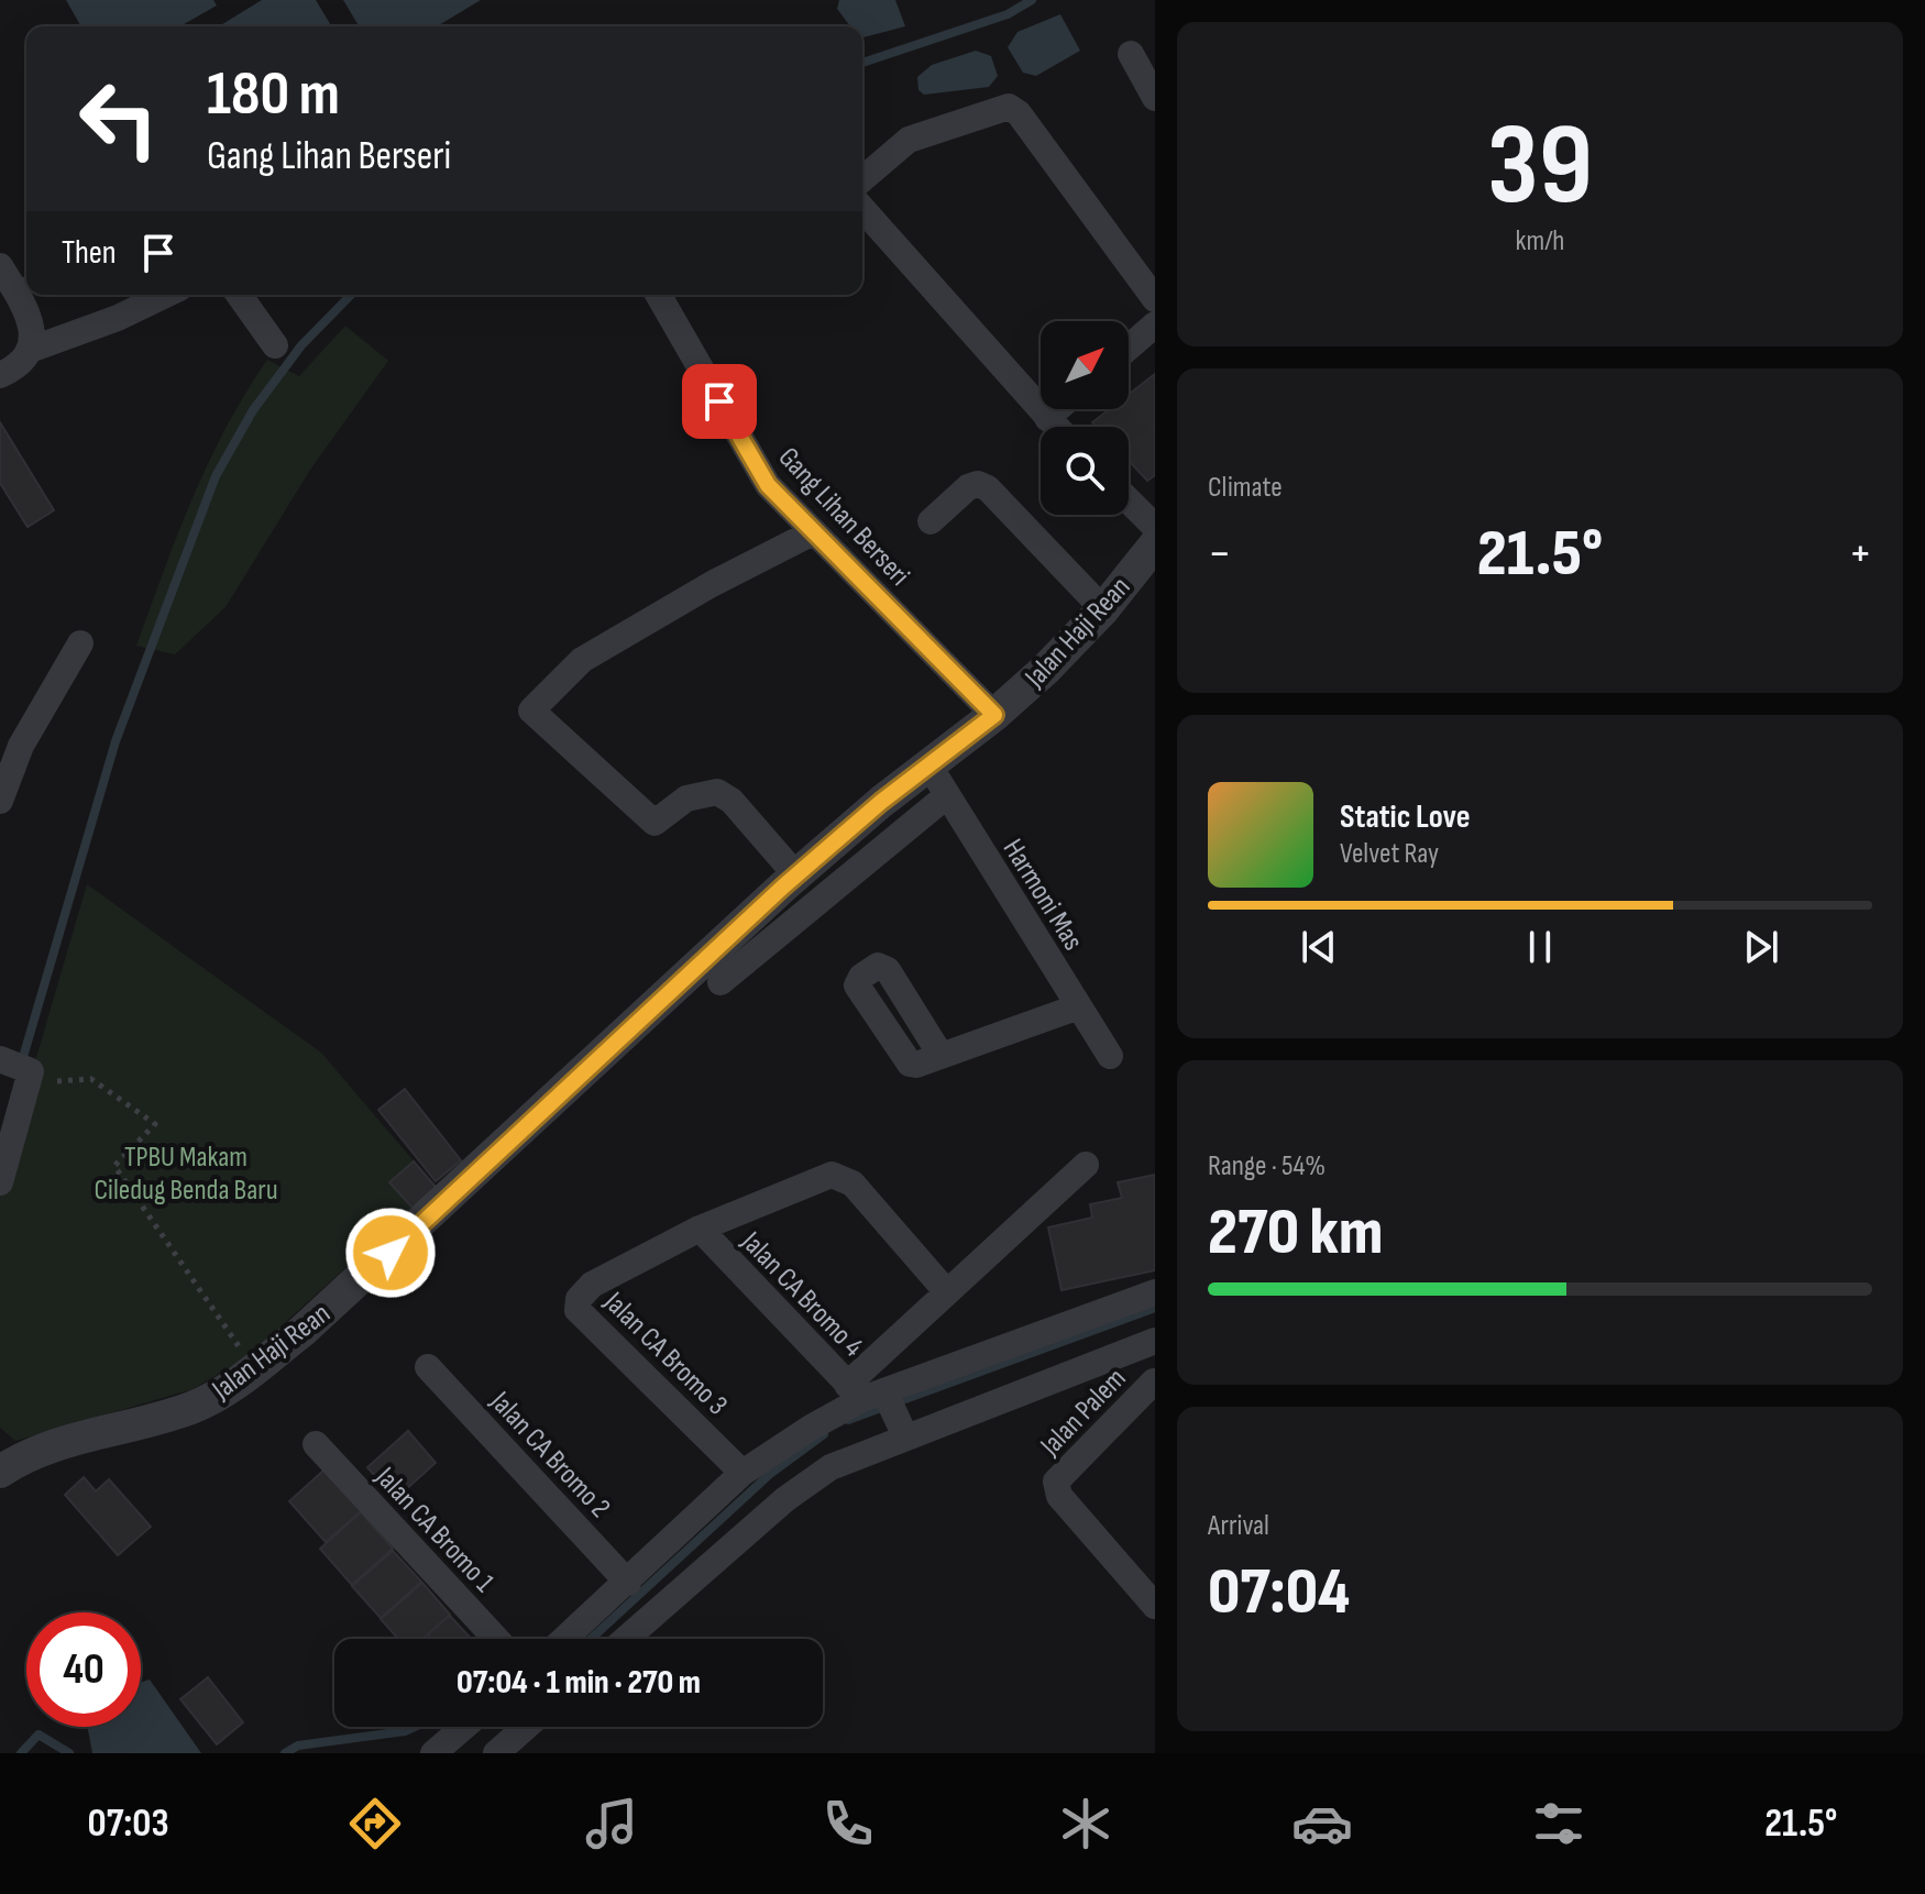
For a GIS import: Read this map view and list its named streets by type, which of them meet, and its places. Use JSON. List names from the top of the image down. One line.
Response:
{"streets":{"street":["Gang Lihan Berseri","Jalan Haji Rean","Harmoni Mas","Jalan CA Bromo 4","Jalan CA Bromo 3","Jalan Palem","Jalan CA Bromo 2","Jalan CA Bromo 1"]},"crossings":[["Gang Lihan Berseri","Jalan Haji Rean"],["Jalan Haji Rean","Harmoni Mas"],["Jalan CA Bromo 4","Jalan CA Bromo 3"]],"parks":["TPBU Makam Ciledug Benda Baru"],"north":"top right","page":{"tile":[["39","km/h"],"Climate",["Range · 54%","270 km"],["Arrival","07:04"]],"turn":["180 m","Gang Lihan Berseri"],"then":"Then","heat":["−","21.5°","+"],"song":["Static Love","Velvet Ray"],"limit":"40","trip":"07:04 · 1 min · 270 m","tabs":["07:03","21.5°"]}}
